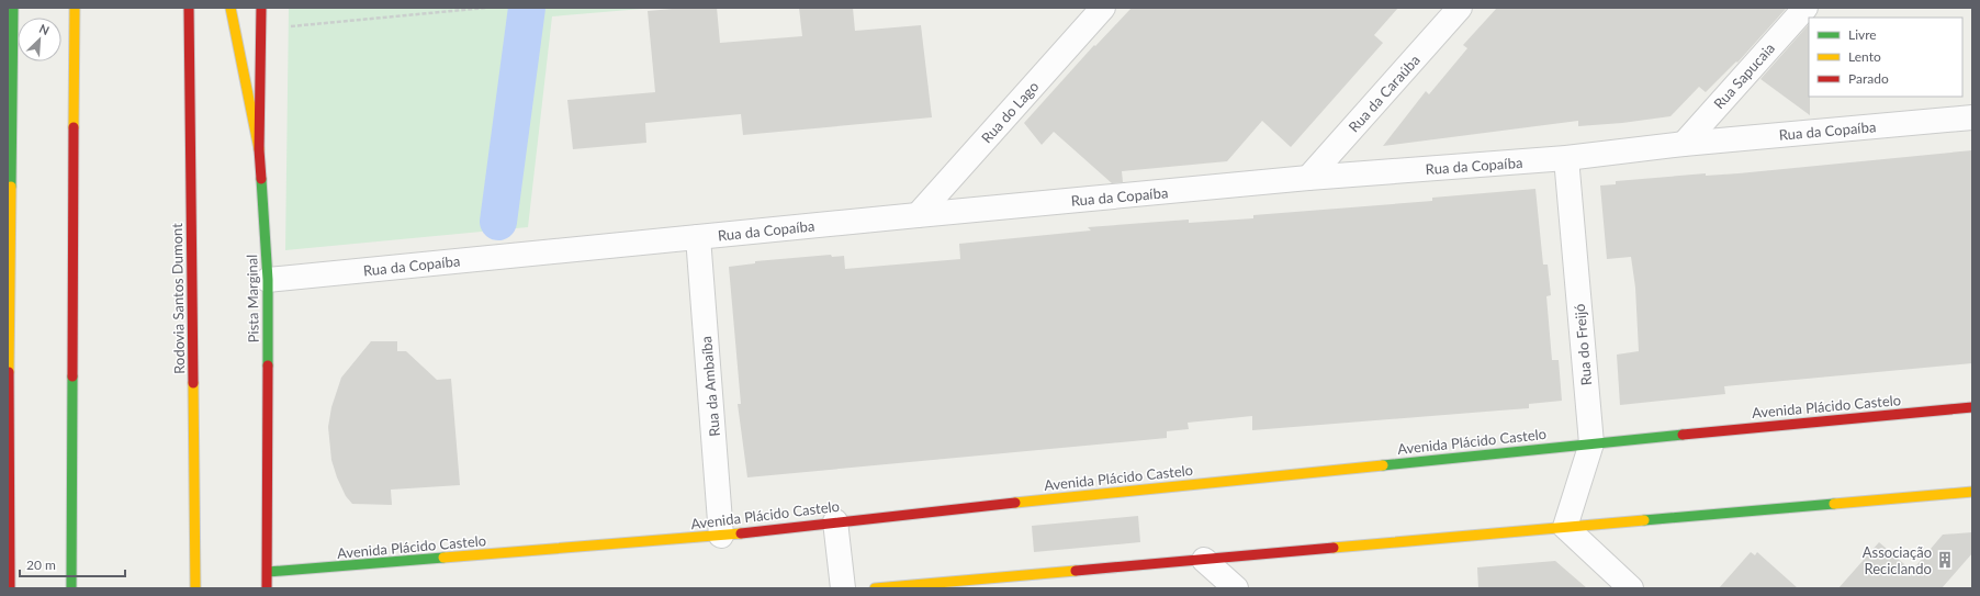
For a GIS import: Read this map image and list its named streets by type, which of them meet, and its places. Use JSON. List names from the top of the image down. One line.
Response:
{"streets":{"main road":["Rodovia Santos Dumont","Pista Marginal","Avenida Plácido Castelo"],"street":["Rua Sapucaia","Rua da Caraúba","Rua do Lago","Rua da Copaíba","Rua do Freijó","Rua da Ambaíba"]},"crossings":[["Rua Sapucaia","Rua da Copaíba"],["Rua da Caraúba","Rua da Copaíba"],["Rua do Lago","Rua da Copaíba"],["Rua da Copaíba","Pista Marginal"],["Rua da Copaíba","Rua do Freijó"],["Rua da Copaíba","Rua da Ambaíba"],["Pista Marginal","Avenida Plácido Castelo"],["Rua do Freijó","Avenida Plácido Castelo"],["Rua da Ambaíba","Avenida Plácido Castelo"]],"places":{"building":["Associação Reciclando"]},"legend":["Livre","Lento","Parado"],"scale_bar":"20 m","north":"top right"}
